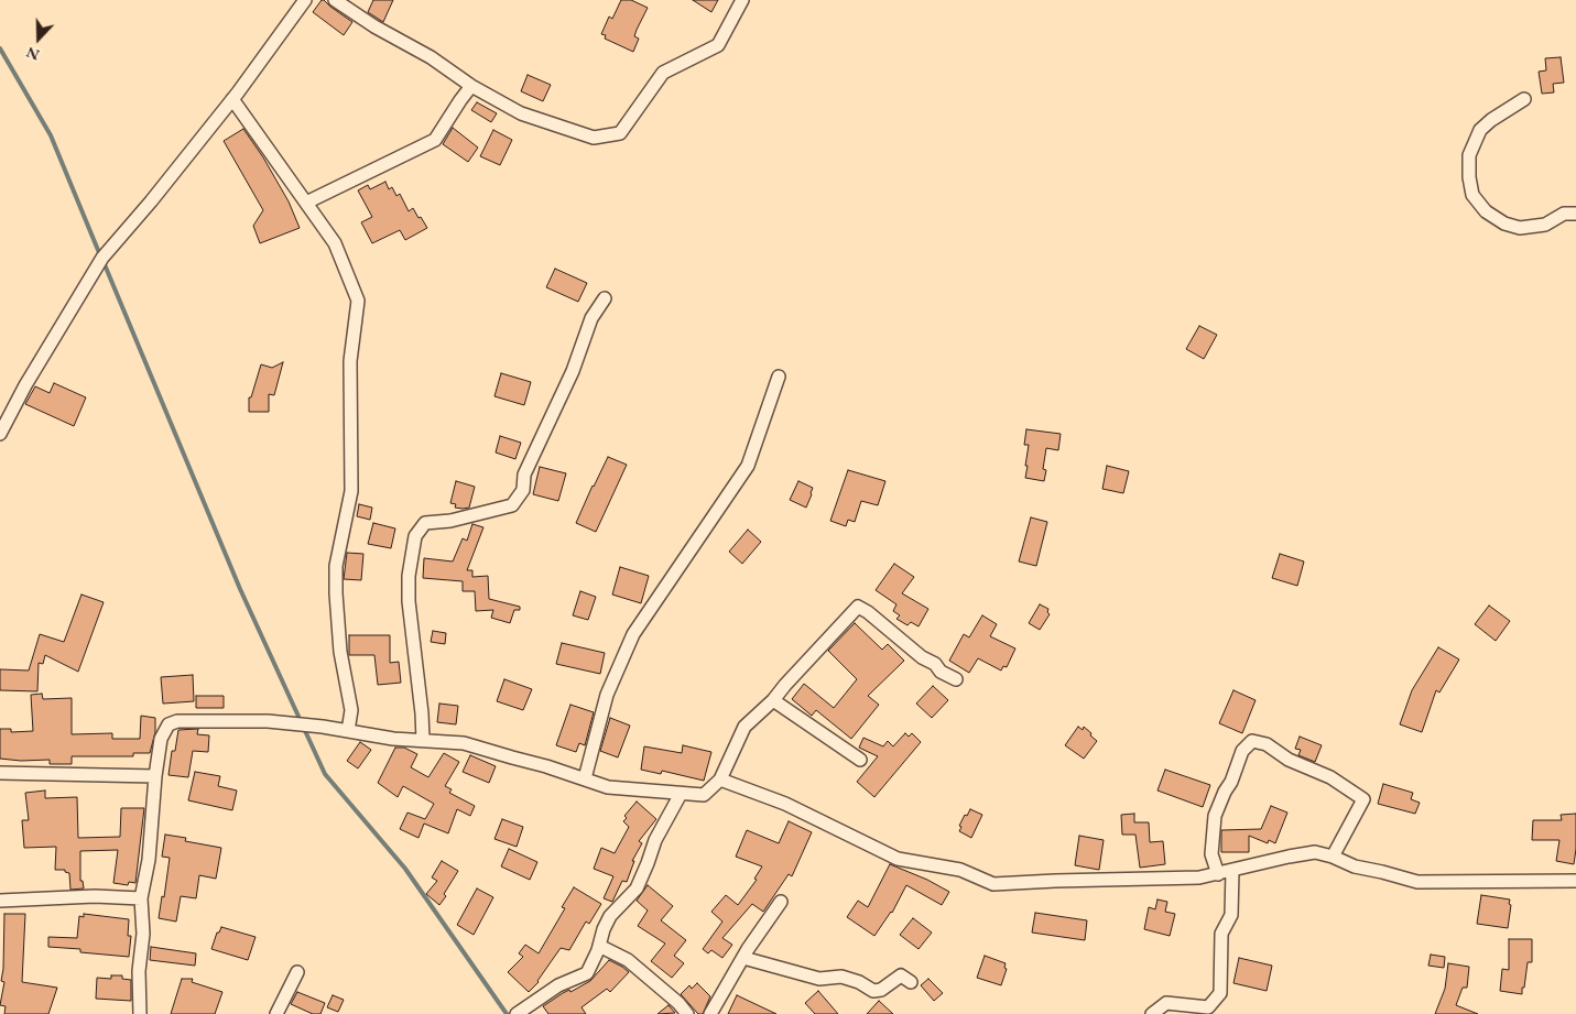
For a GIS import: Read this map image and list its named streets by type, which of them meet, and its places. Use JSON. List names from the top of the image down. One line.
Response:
{"north":"bottom"}
